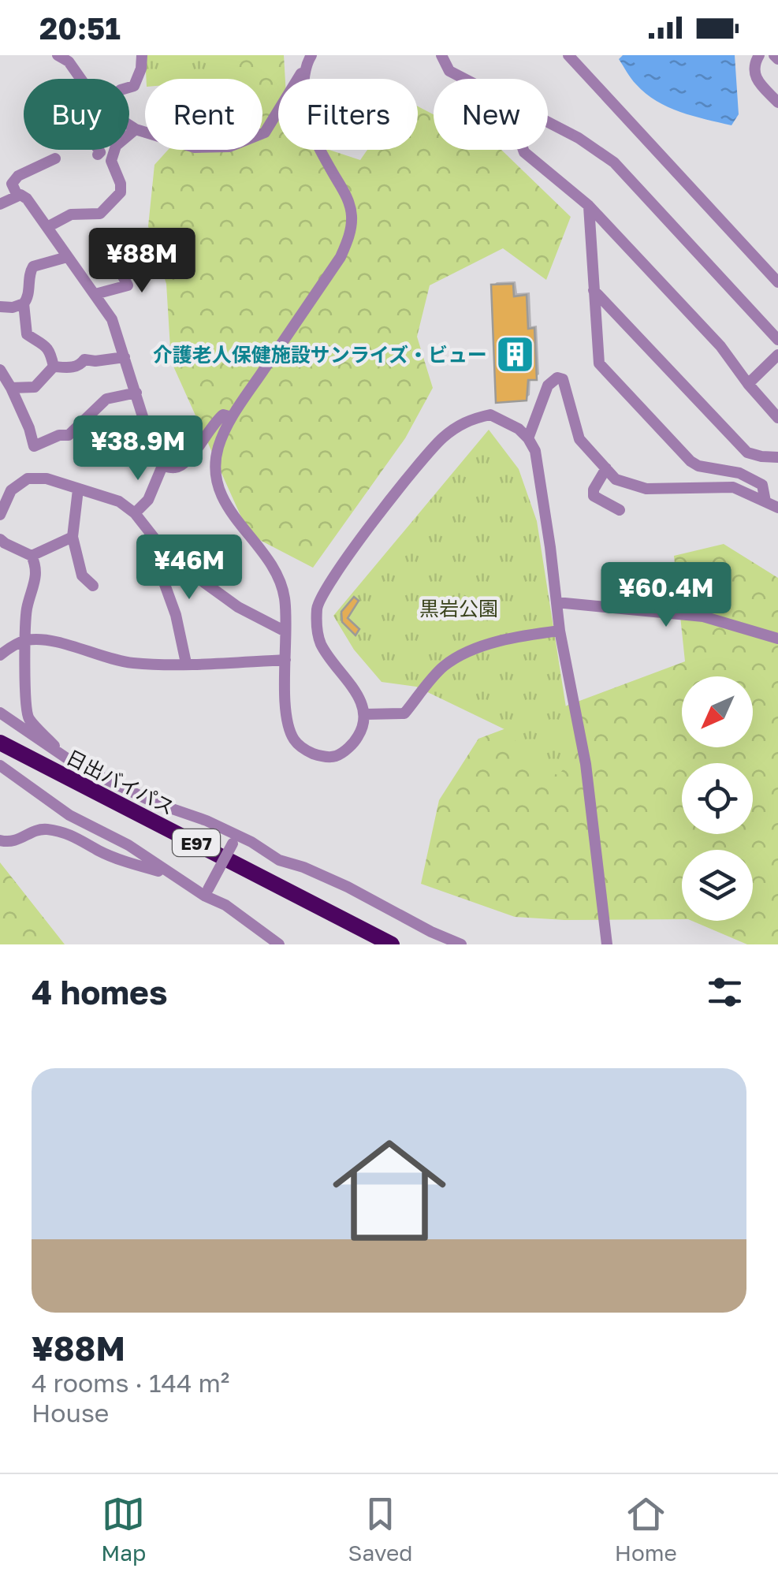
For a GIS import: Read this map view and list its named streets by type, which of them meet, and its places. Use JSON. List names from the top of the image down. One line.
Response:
{"streets":{"highway":["日出バイパス","E97"]},"parks":["黒岩公園"],"places":{"building":["介護老人保健施設サンライズ・ビュー"]},"north":"bottom left","page":{"status":"20:51","chip":["Buy","Rent","Filters","New"],"price":["¥88M","¥38.9M","¥46M","¥60.4M"],"heading":"4 homes","list":[{"name":"¥88M","note":"4 rooms · 144 m² · House"}],"tabs":["Map","Saved","Home"]}}
